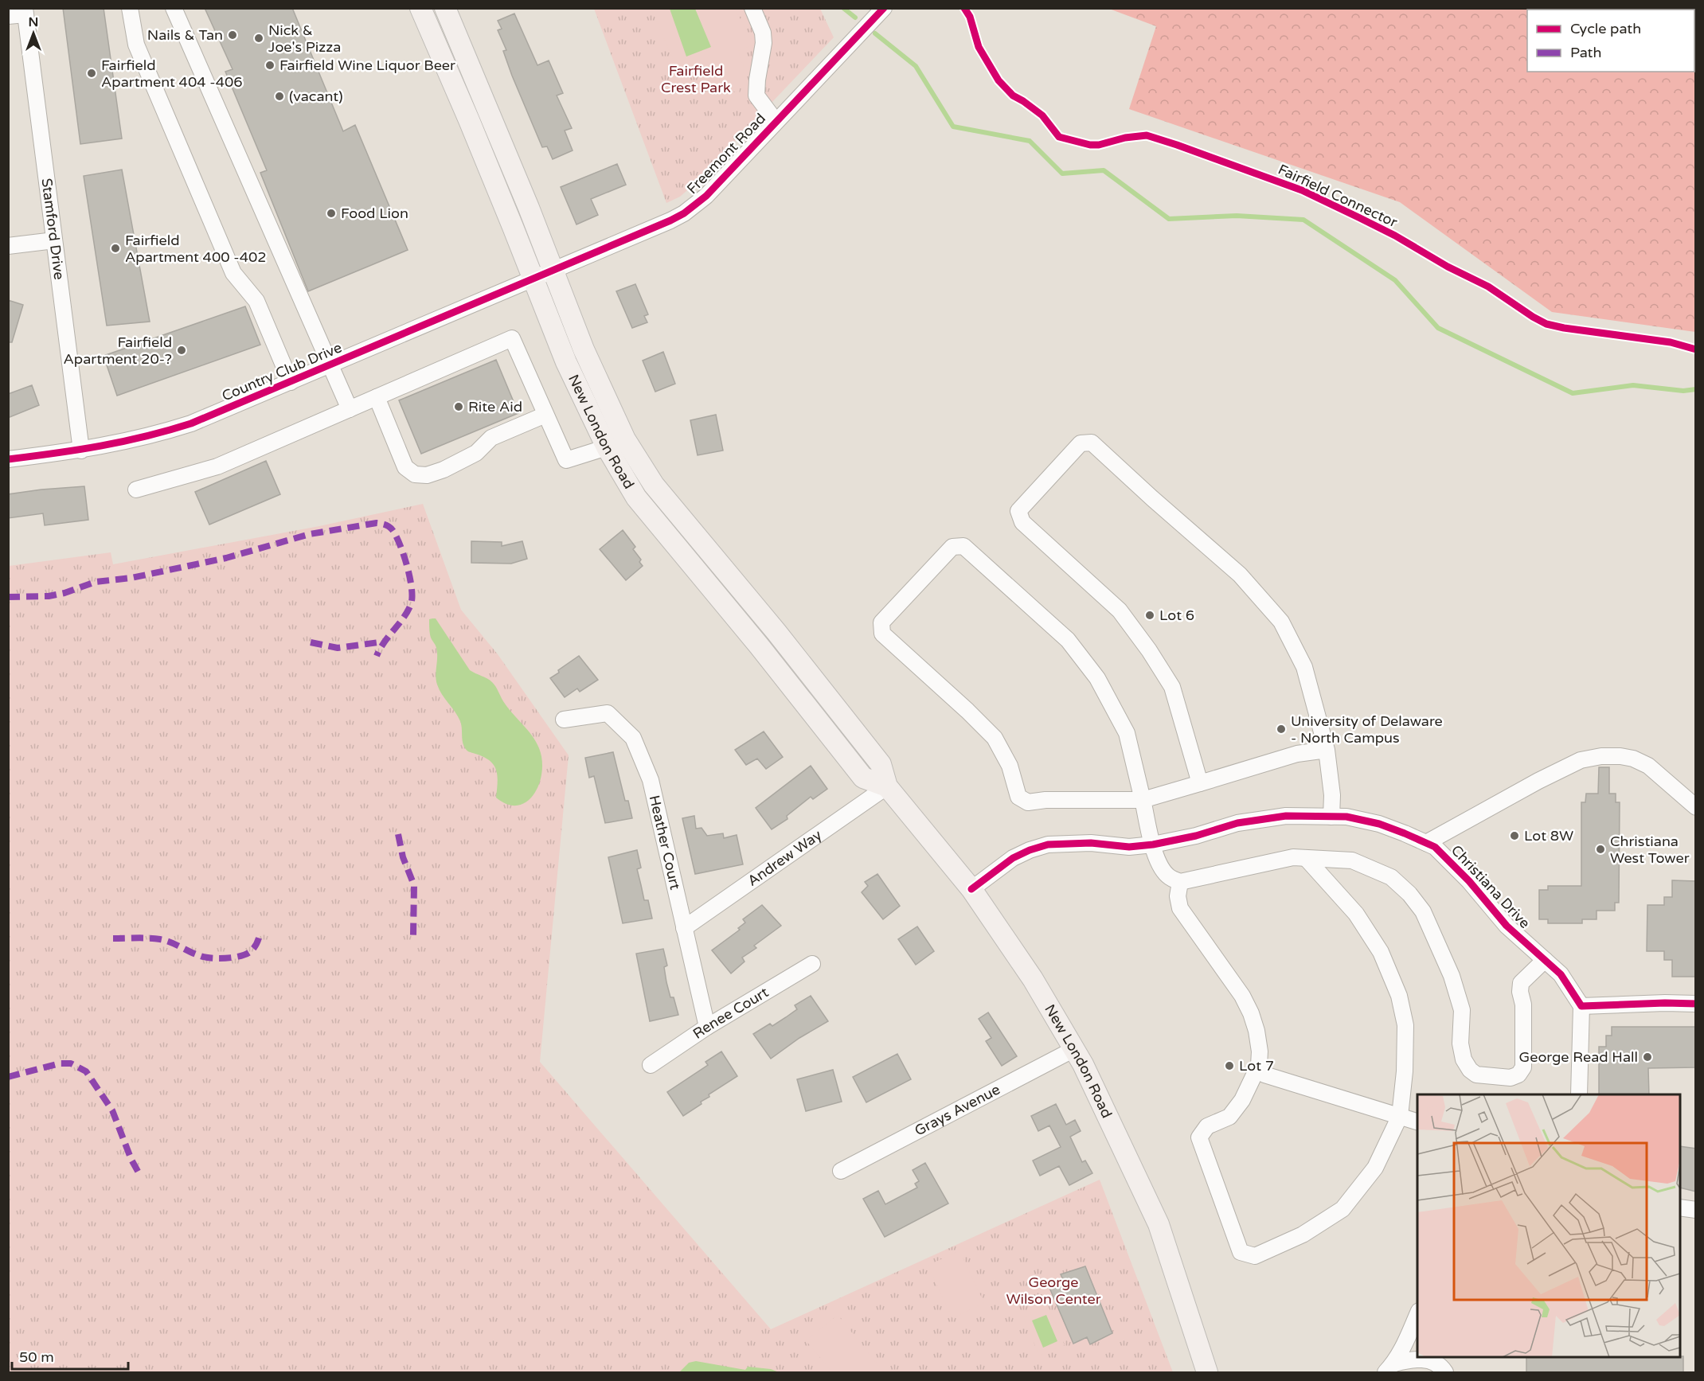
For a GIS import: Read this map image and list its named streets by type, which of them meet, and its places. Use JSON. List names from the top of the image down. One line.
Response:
{"streets":{"main road":["New London Road"],"street":["Freemont Road","Stamford Drive","Country Club Drive","Heather Court","Andrew Way","Christiana Drive","Renee Court","Grays Avenue"],"cycle path":["Fairfield Connector"]},"crossings":[["Freemont Road","Country Club Drive"],["Freemont Road","New London Road"],["Stamford Drive","Country Club Drive"],["Country Club Drive","New London Road"],["New London Road","Andrew Way"],["New London Road","Christiana Drive"],["New London Road","Grays Avenue"],["Heather Court","Andrew Way"],["Heather Court","Renee Court"]],"parks":["Fairfield Crest Park","George Wilson Center"],"places":["Nails & Tan","Nick & Joe's Pizza","Fairfield Wine Liquor Beer","Fairfield Apartment 404 -406","(vacant)","Food Lion","Fairfield Apartment 400 -402","Fairfield Apartment 20-?","Rite Aid","Lot 6","University of Delaware - North Campus","Lot 8W","Christiana West Tower","George Read Hall","Lot 7"],"legend":["Cycle path","Path"],"scale_bar":"50 m","north":"top"}
